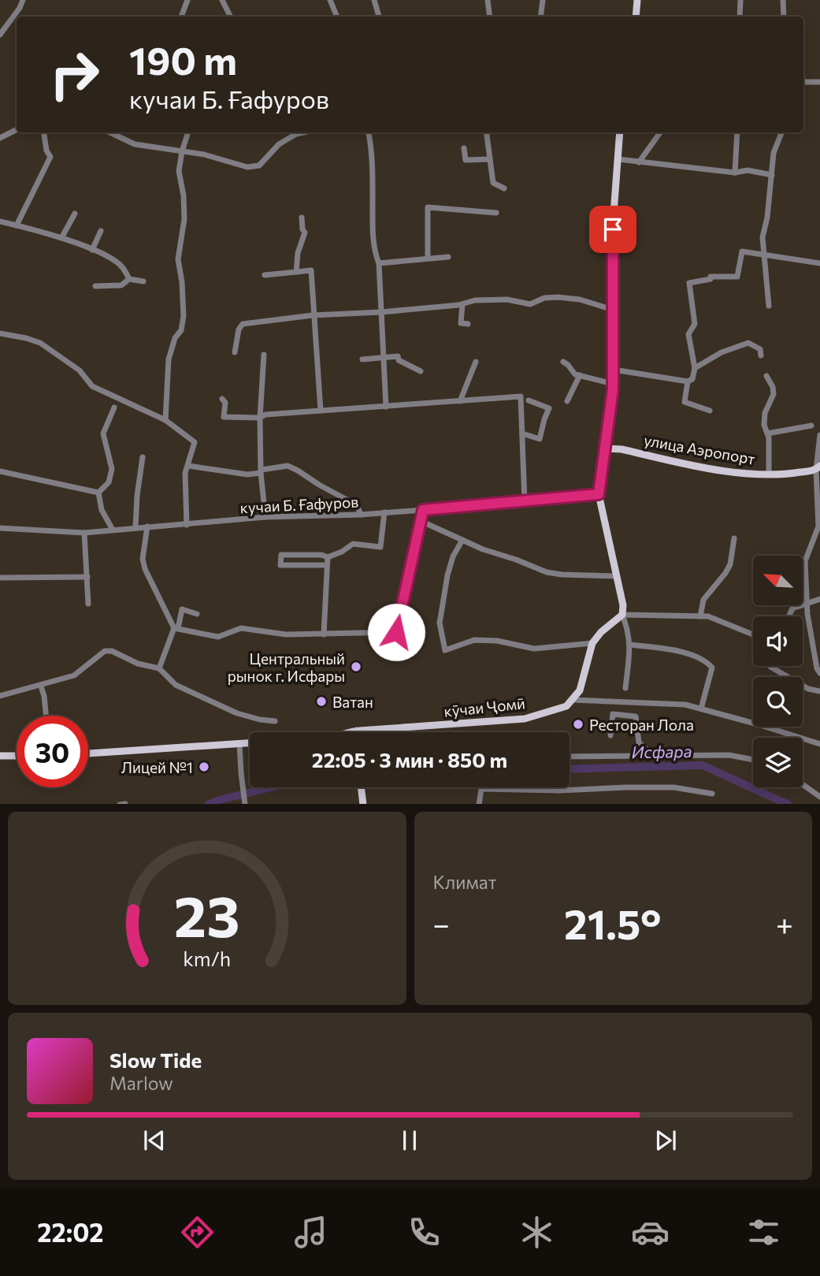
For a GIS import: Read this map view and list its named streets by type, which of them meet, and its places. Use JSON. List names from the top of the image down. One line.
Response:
{"streets":{"main road":["улица Аэропорт","кӯчаи Ҷомӣ"],"street":["кучаи Б. Ғафуров"]},"water":["Исфара"],"places":["Центральный рынок г. Исфары","Ватан","Ресторан Лола","Лицей №1"],"north":"top left","page":{"turn":["190 m","кучаи Б. Ғафуров"],"limit":"30","trip":"22:05 · 3 мин · 850 m","tile":"Климат","heat":["−","21.5°","+"],"song":["Slow Tide","Marlow"],"tabs":"22:02","gauge":["23","km/h"]}}
